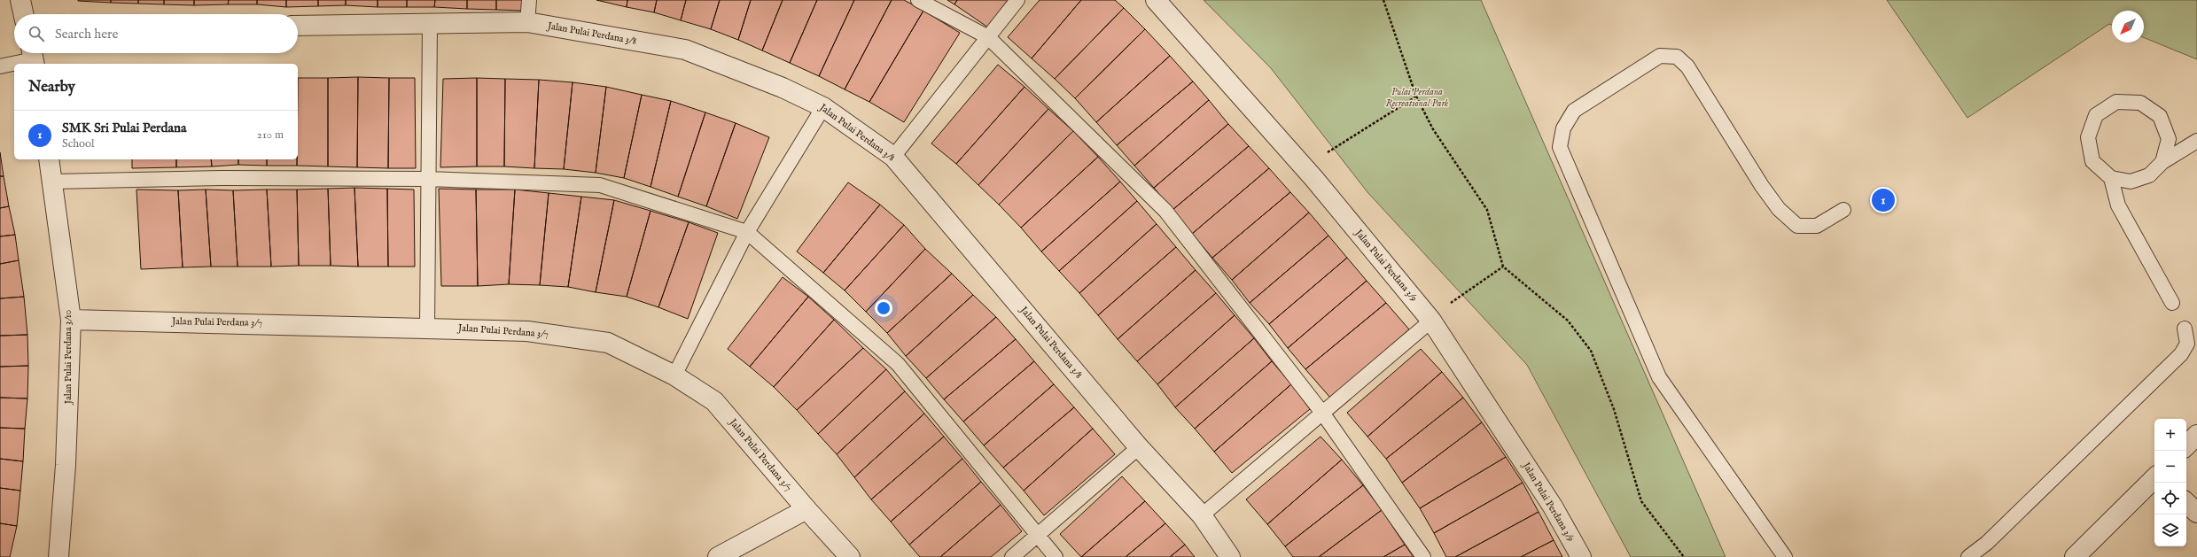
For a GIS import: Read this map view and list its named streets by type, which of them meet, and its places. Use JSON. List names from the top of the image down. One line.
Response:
{"streets":{"street":["Jalan Pulai Perdana 3/8","Jalan Pulai Perdana 3/9","Jalan Pulai Perdana 3/7","Jalan Pulai Perdana 3/10"]},"crossings":[["Jalan Pulai Perdana 3/7","Jalan Pulai Perdana 3/10"]],"parks":["Pulai Perdana Recreational Park"],"north":"bottom left","page":{"search":"Search here","heading":"Nearby","list":[{"mark":"1","name":"SMK Sri Pulai Perdana","note":"School","value":"210 m"}],"pins":"1","map_buttons":["+","−"]}}
